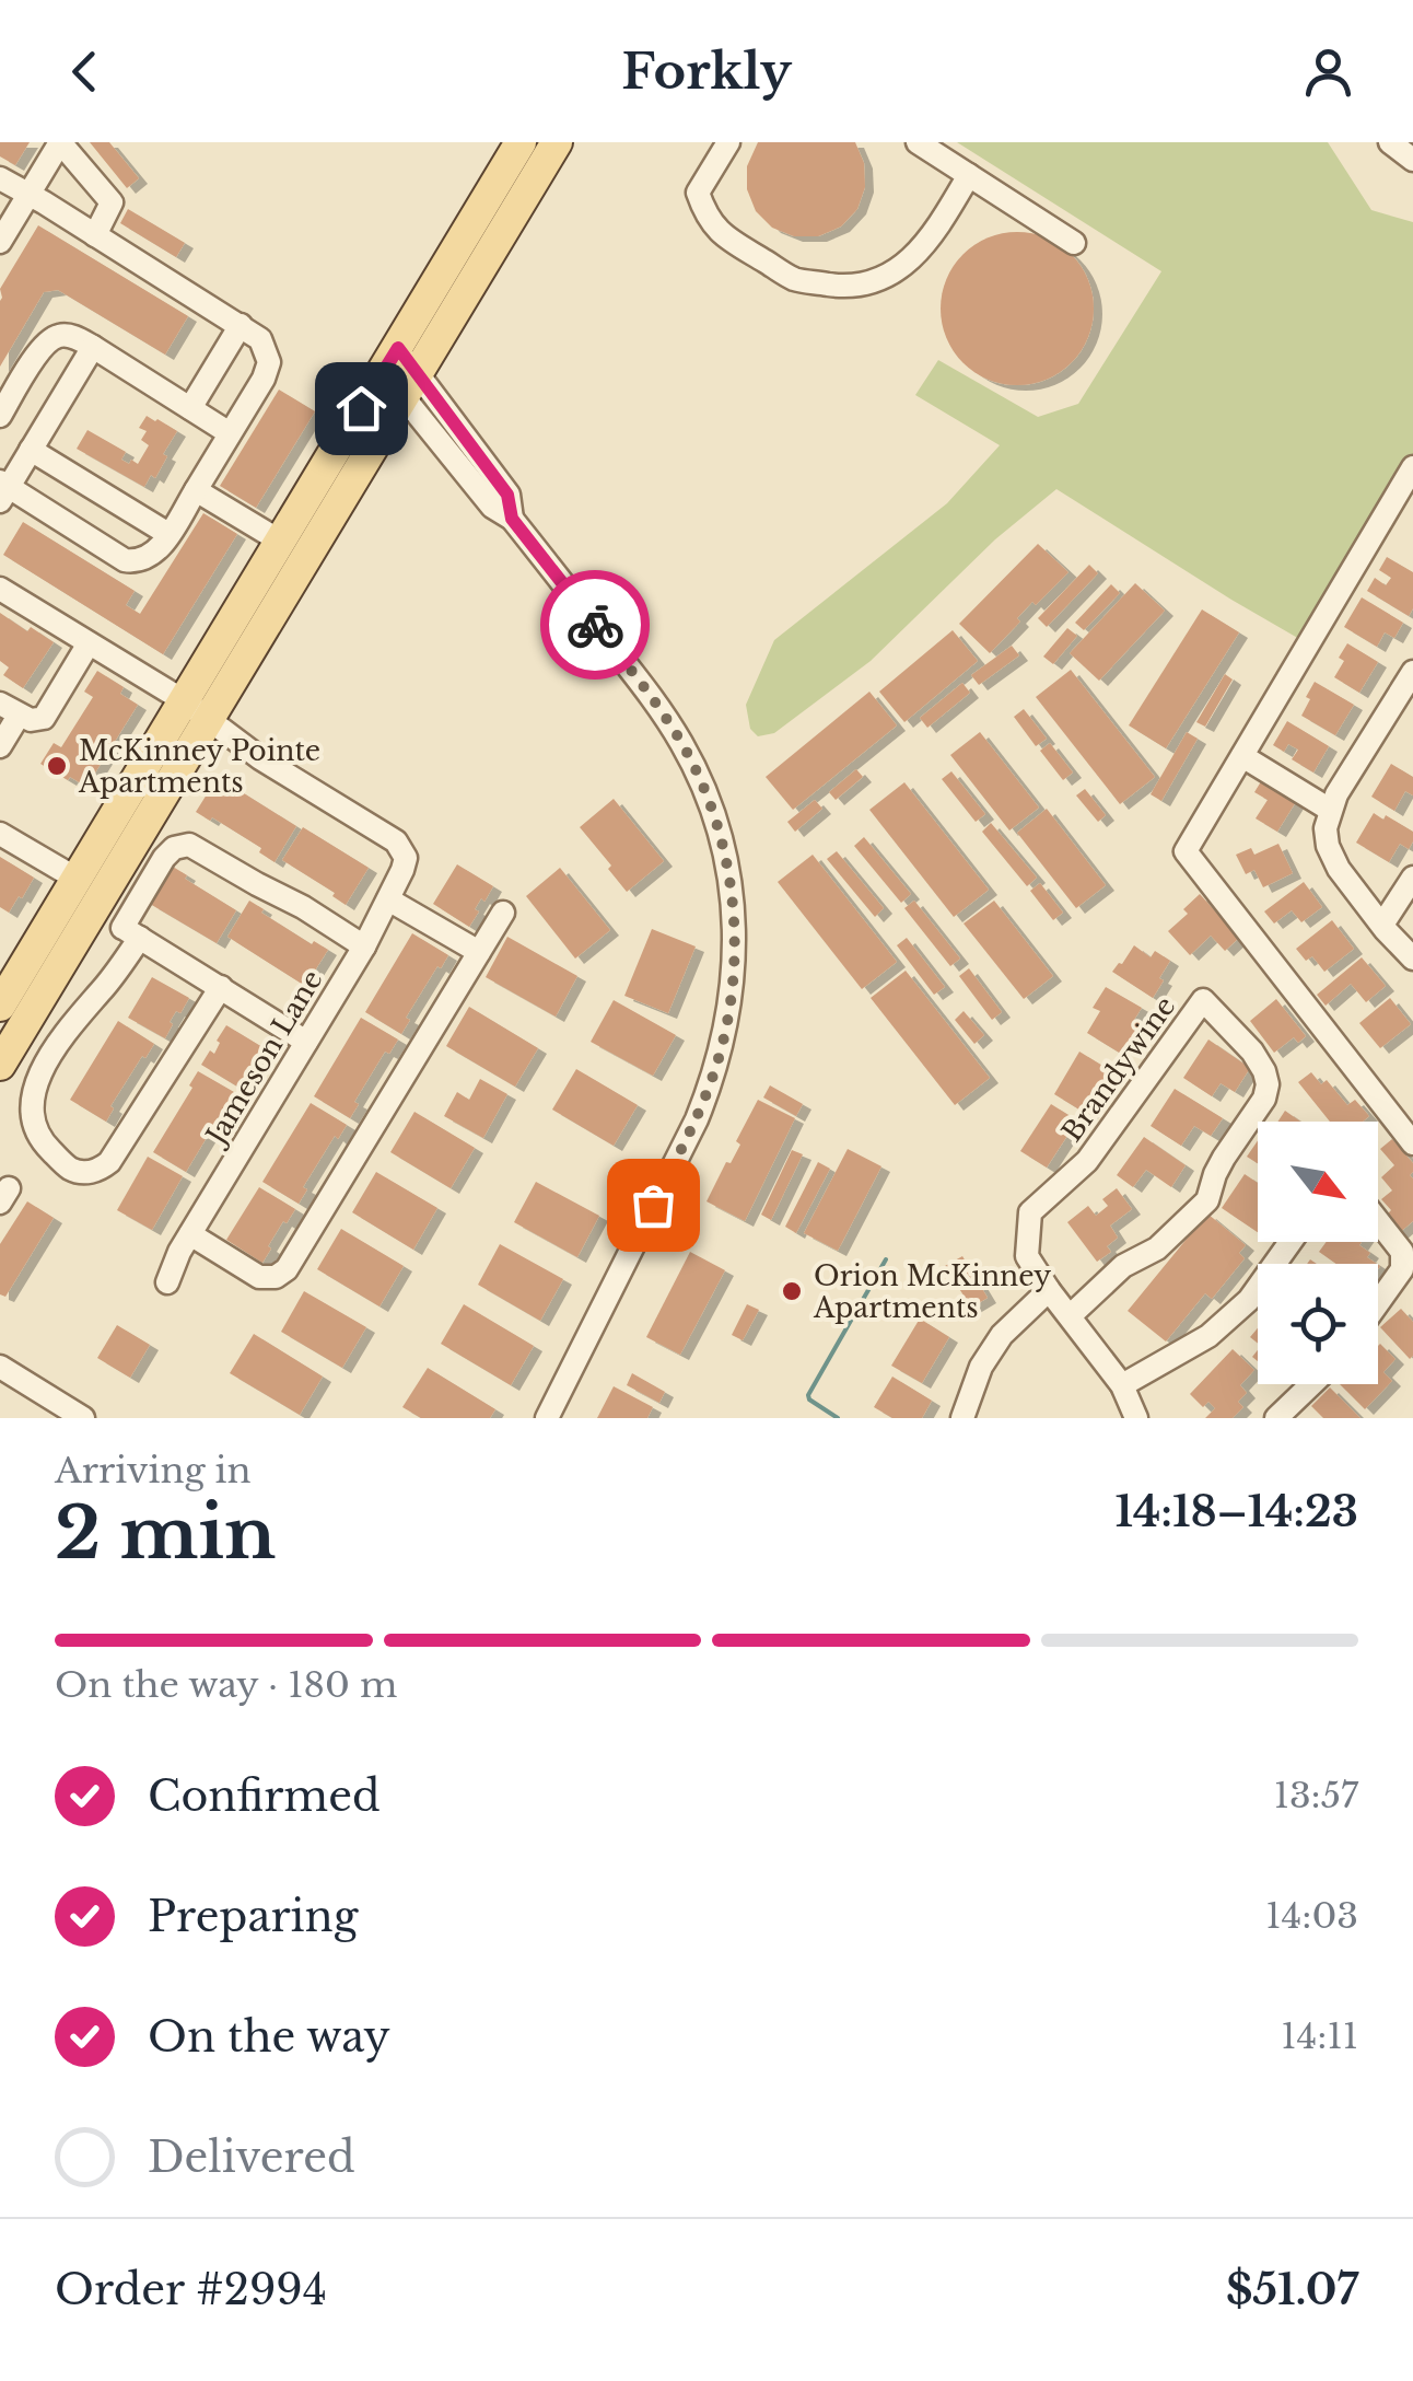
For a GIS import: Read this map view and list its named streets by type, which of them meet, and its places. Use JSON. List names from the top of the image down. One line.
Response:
{"streets":{"street":["Jameson Lane","Brandywine"]},"places":["McKinney Pointe Apartments","Orion McKinney Apartments"],"north":"bottom right","page":{"header":"Forkly","heading":["2 min","Arriving in","14:18–14:23"],"panel":["Order #2994","$51.07"],"bar":"On the way · 180 m","list":[["Confirmed","13:57"],["Preparing","14:03"],["On the way","14:11"],"Delivered"]}}
